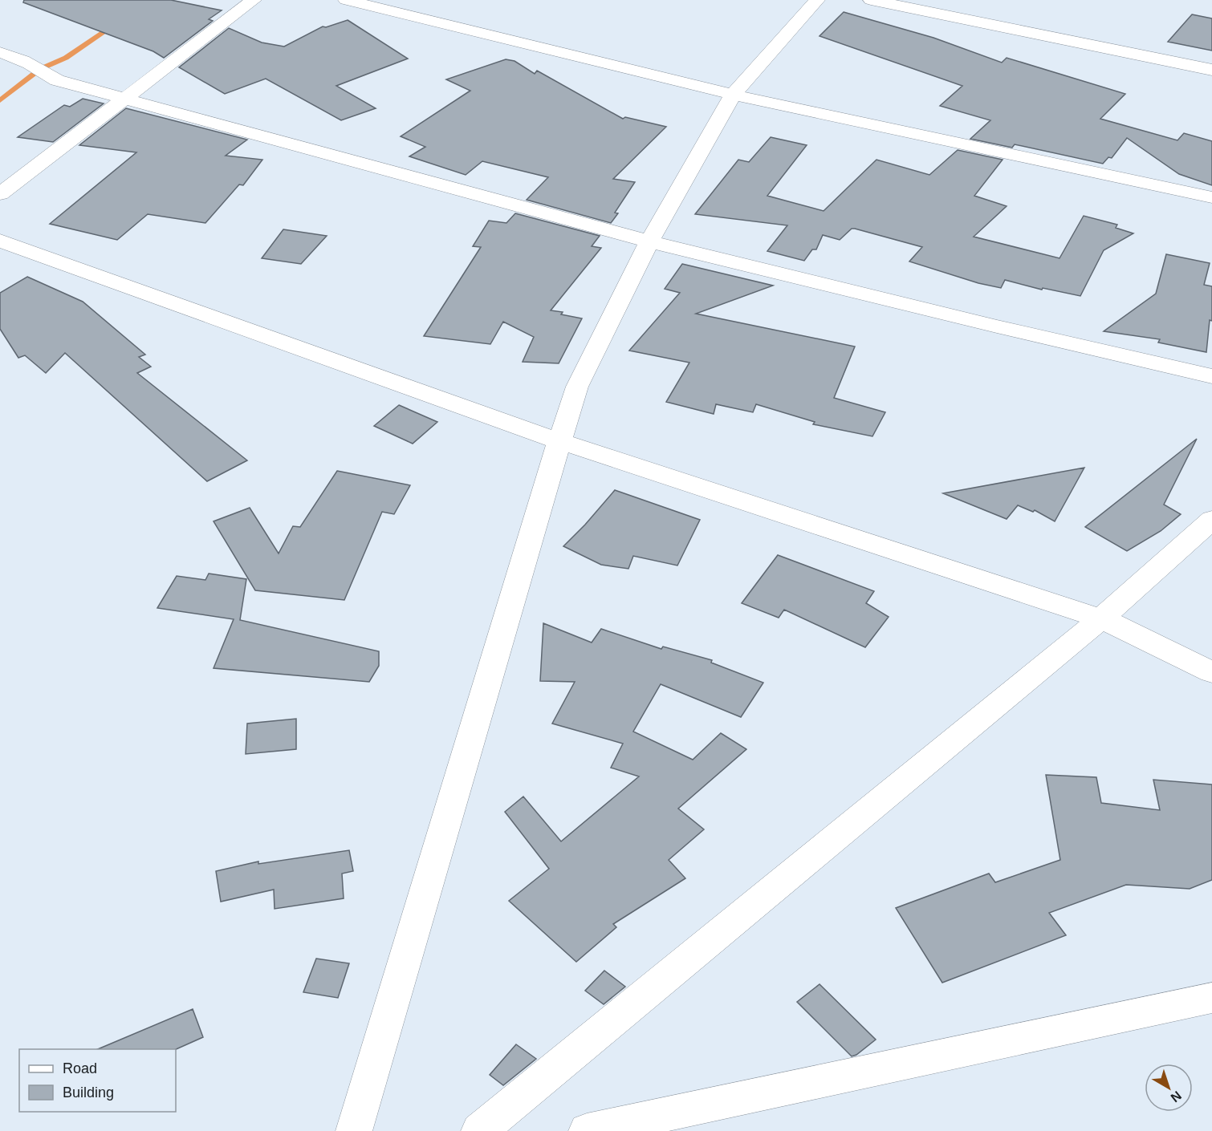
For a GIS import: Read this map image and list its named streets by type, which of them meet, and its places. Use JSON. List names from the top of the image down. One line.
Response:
{"legend":["Road","Building"],"north":"bottom right"}
